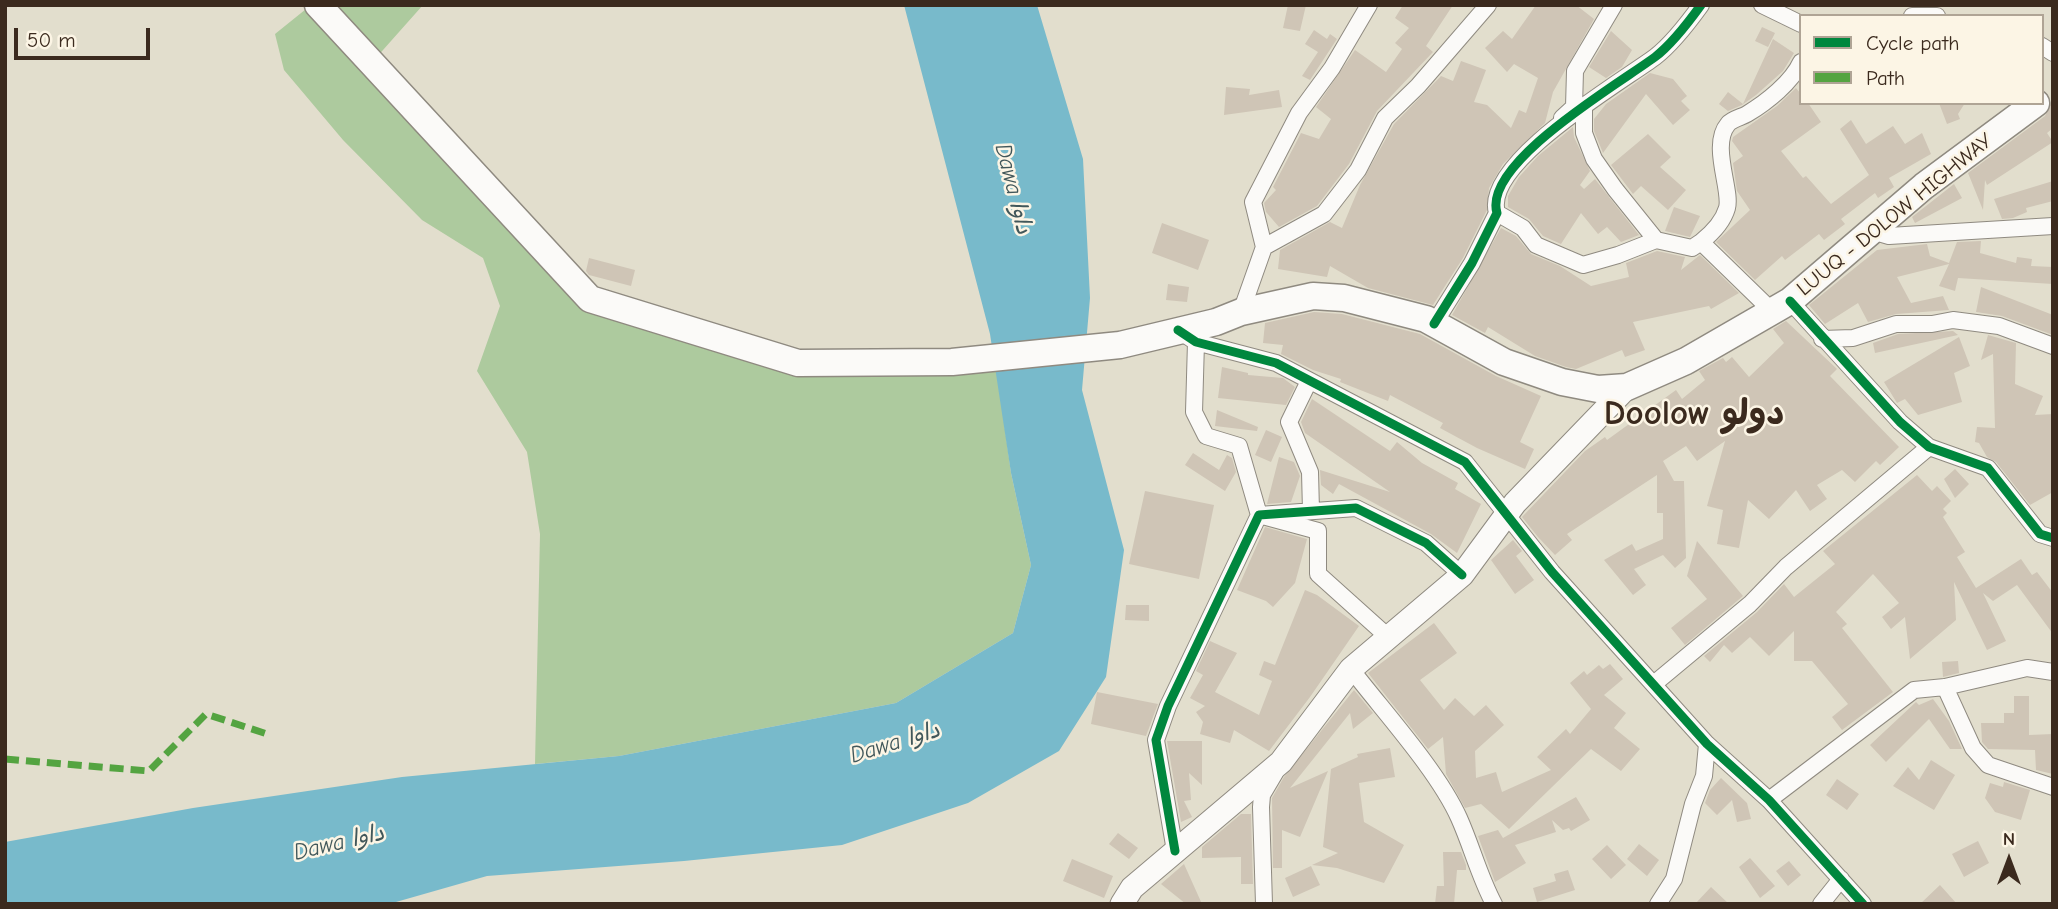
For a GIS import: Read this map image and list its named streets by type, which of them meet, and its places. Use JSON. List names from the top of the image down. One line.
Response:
{"streets":{"main road":["LUUQ - DOLOW HIGHWAY"]},"districts":["Doolow دولو"],"water":["Dawa داوا"],"legend":["Cycle path","Path"],"scale_bar":"50 m","north":"top"}
